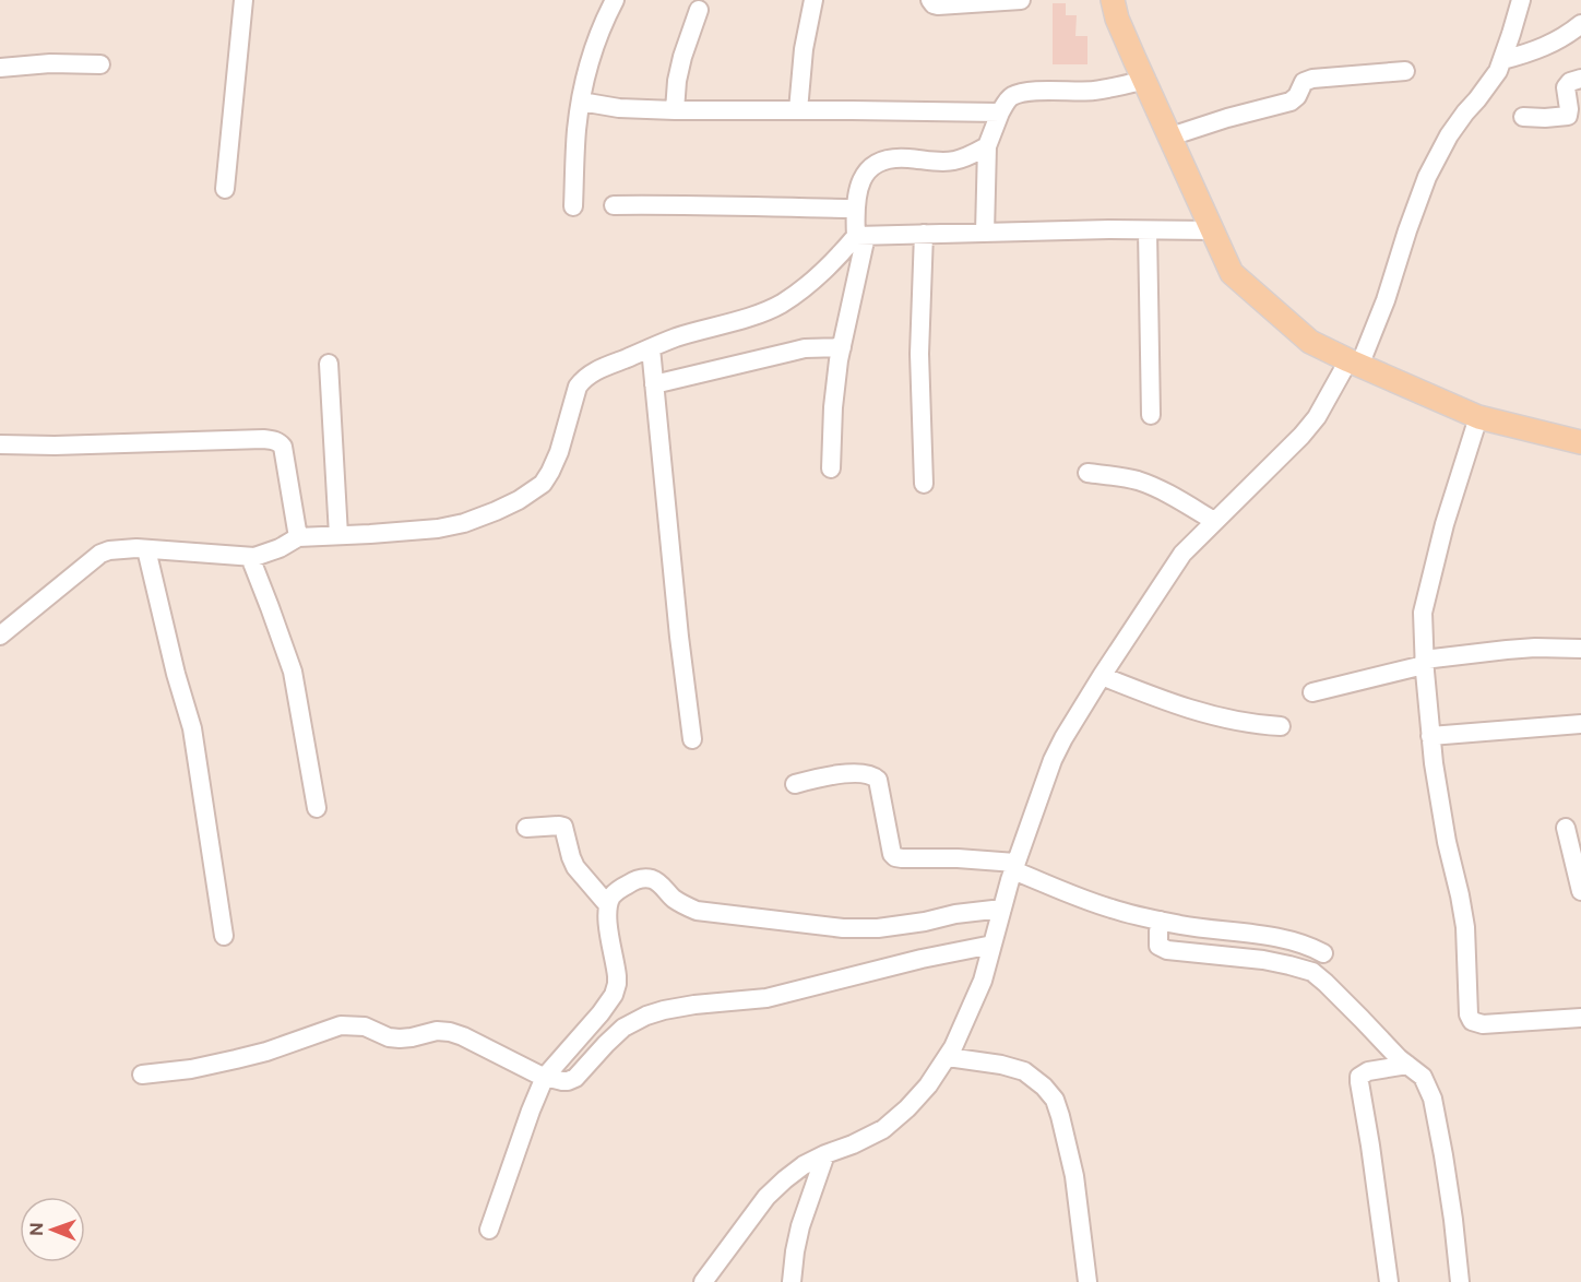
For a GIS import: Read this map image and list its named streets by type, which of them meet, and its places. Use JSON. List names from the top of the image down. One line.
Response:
{"north":"left"}
